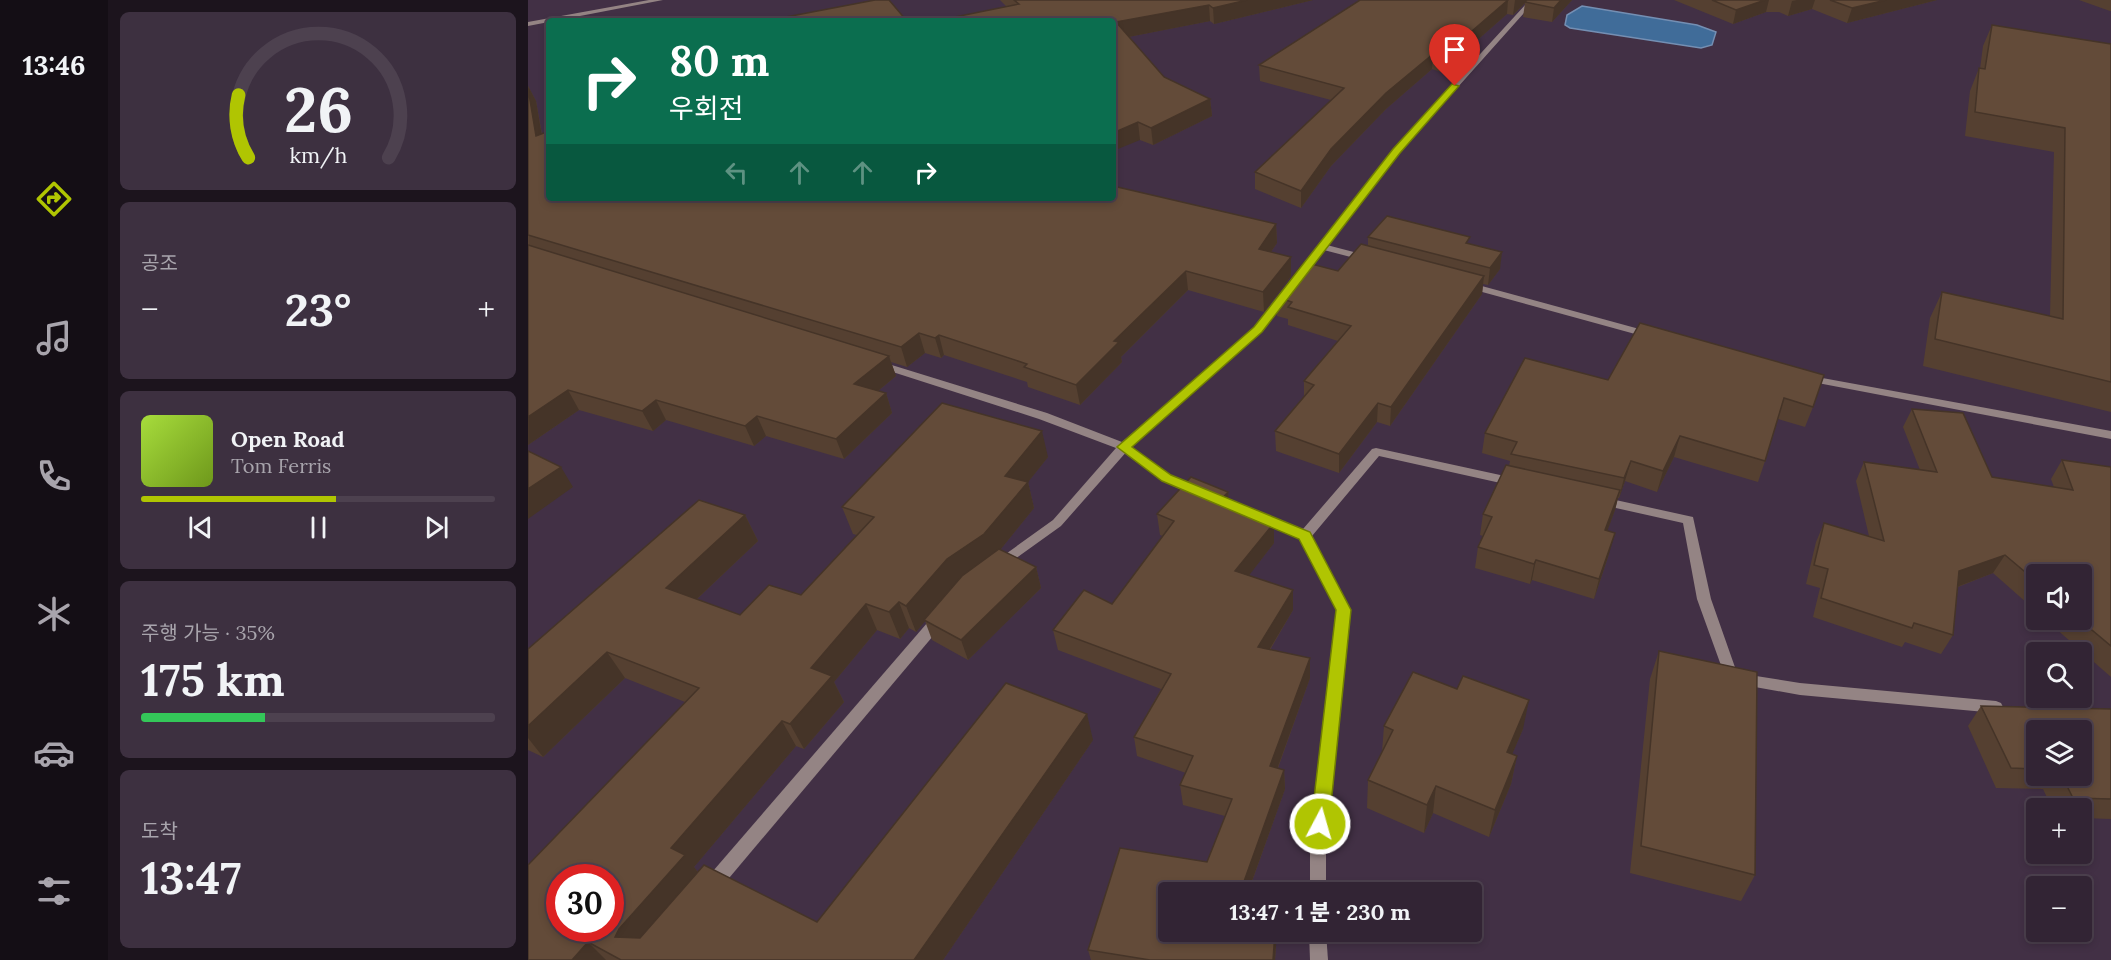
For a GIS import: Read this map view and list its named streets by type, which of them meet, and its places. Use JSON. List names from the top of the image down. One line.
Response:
{"page":{"tabs":"13:46","turn":["80 m","우회전"],"tile":["공조",["주행 가능 · 35%","175 km"],["도착","13:47"]],"heat":["−","23°","+"],"song":["Open Road","Tom Ferris"],"map_buttons":["+","−"],"limit":"30","trip":"13:47 · 1 분 · 230 m","gauge":["26","km/h"]}}
